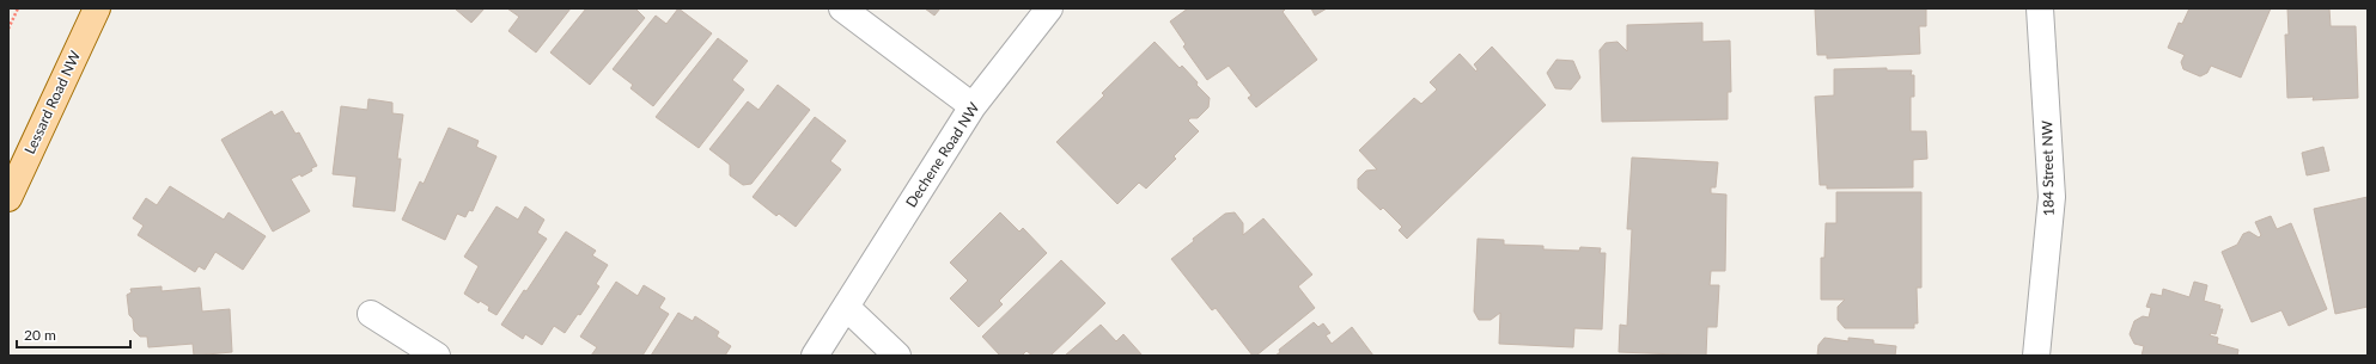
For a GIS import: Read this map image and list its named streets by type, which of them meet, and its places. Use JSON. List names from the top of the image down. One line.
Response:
{"streets":{"main road":["Lessard Road NW"],"street":["Dechene Road NW","184 Street NW"]},"scale_bar":"20 m"}
